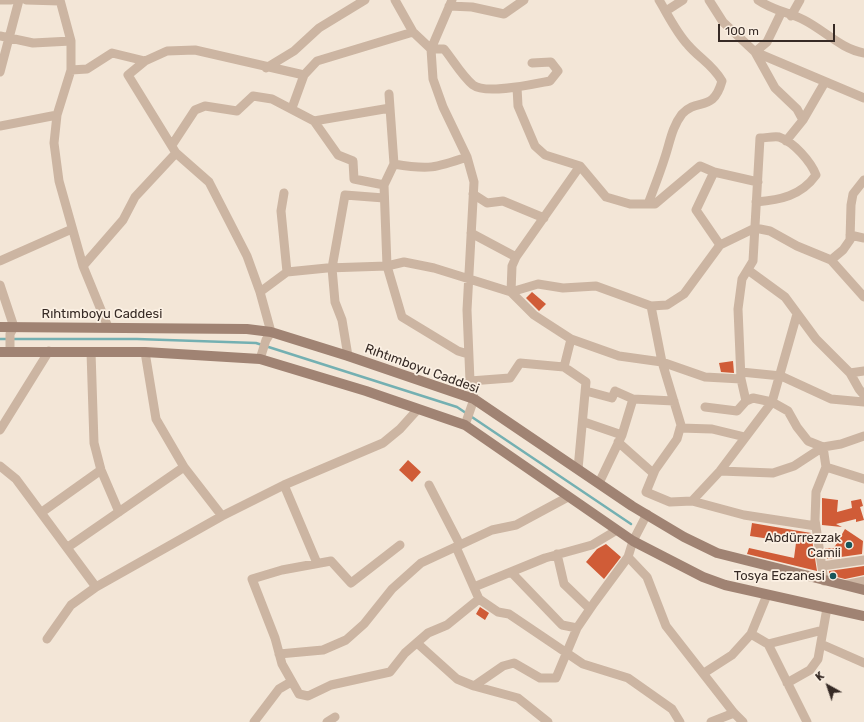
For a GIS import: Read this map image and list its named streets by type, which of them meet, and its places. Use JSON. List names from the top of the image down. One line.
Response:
{"streets":{"street":["Rıhtımboyu Caddesi"]},"places":["Abdürrezzak Camii","Tosya Eczanesi"],"scale_bar":"100 m","north":"top left"}
